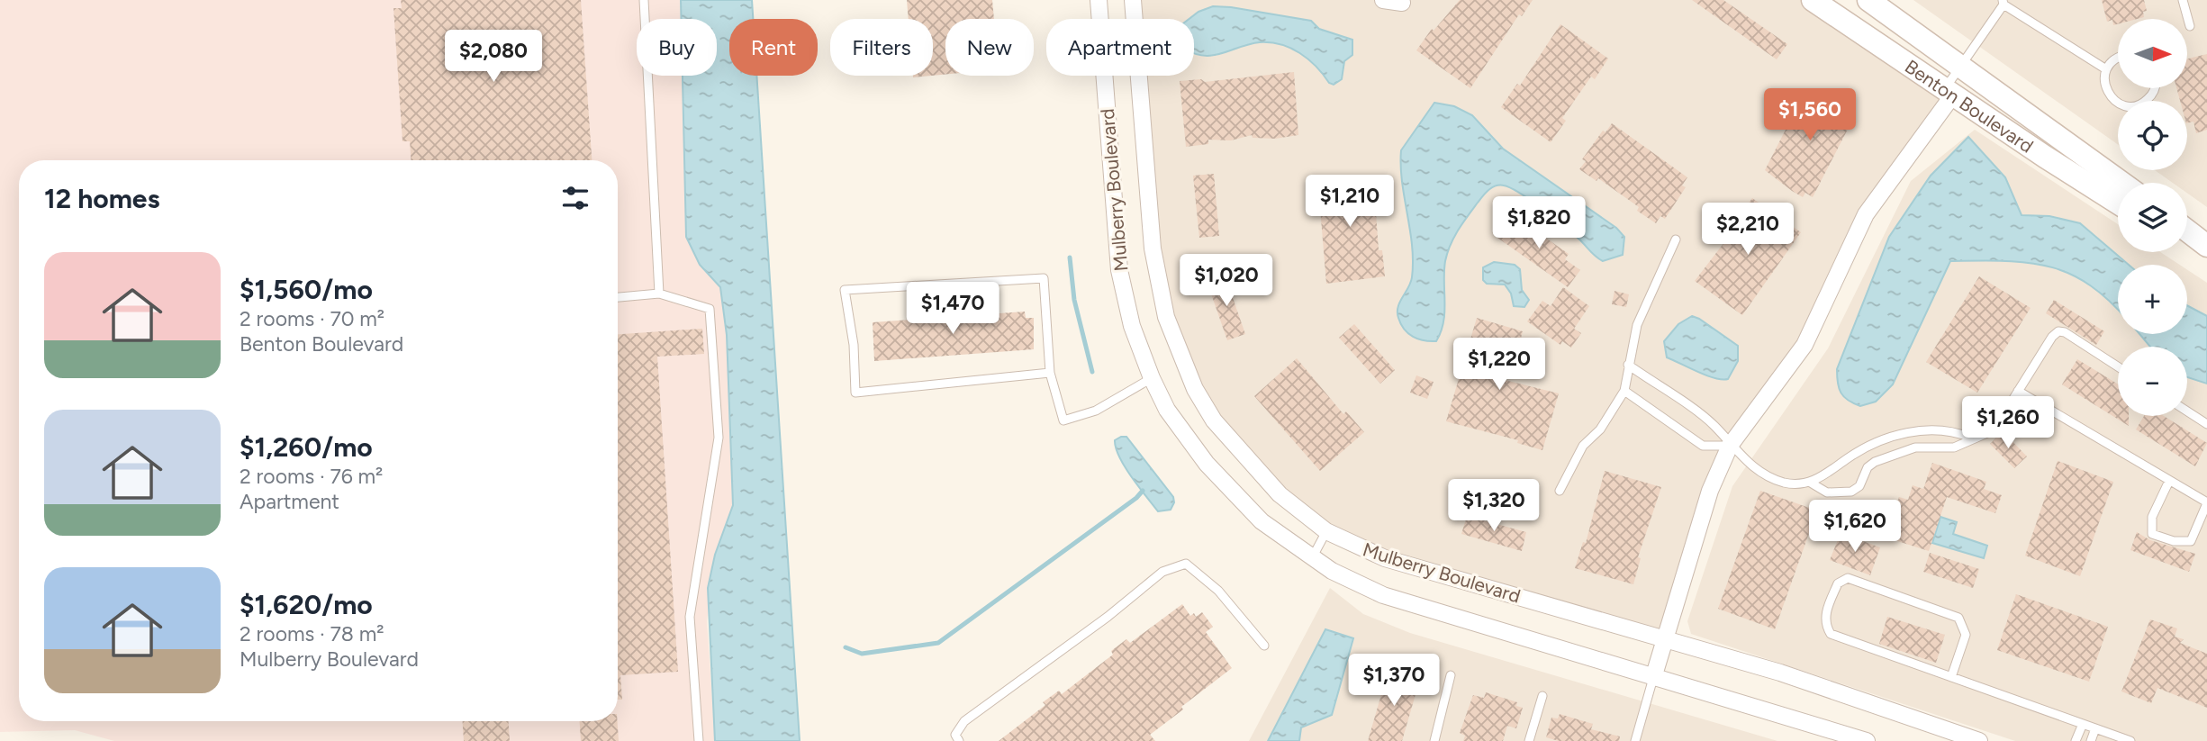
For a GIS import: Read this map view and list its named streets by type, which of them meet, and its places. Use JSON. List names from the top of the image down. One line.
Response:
{"streets":{"street":["Benton Boulevard","Mulberry Boulevard"]},"north":"right","page":{"map_buttons":["+","−"],"chip":["Buy","Rent","Filters","New","Apartment"],"price":["$2,080","$1,560","$1,210","$1,820","$2,210","$1,020","$1,470","$1,220","$1,260","$1,320","$1,620","$1,370"],"heading":"12 homes","list":[{"name":"$1,560/mo","note":"2 rooms · 70 m² · Benton Boulevard"},{"name":"$1,260/mo","note":"2 rooms · 76 m² · Apartment"},{"name":"$1,620/mo","note":"2 rooms · 78 m² · Mulberry Boulevard"}]}}
